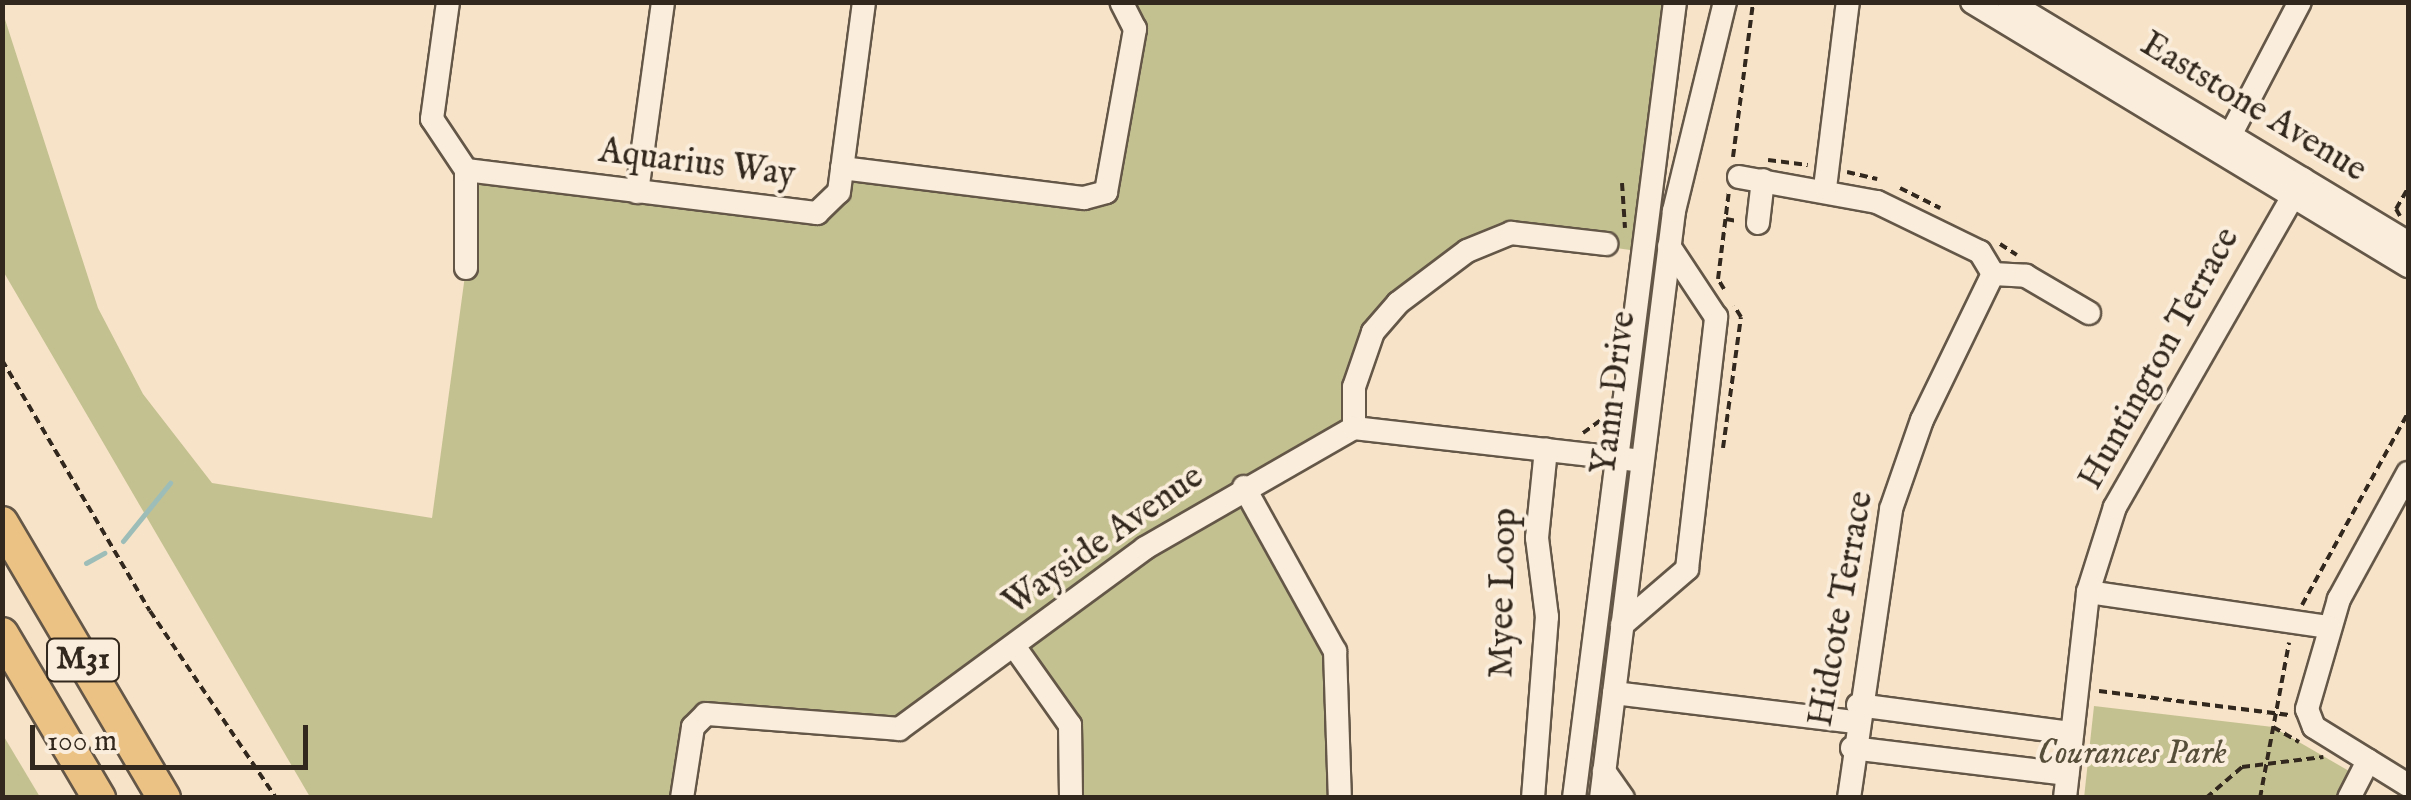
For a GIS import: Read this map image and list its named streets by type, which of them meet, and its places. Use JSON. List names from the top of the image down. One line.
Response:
{"streets":{"highway":["M31"],"street":["Eaststone Avenue","Aquarius Way","Huntington Terrace","Yann Drive","Wayside Avenue","Myee Loop","Hidcote Terrace"]},"crossings":[["Eaststone Avenue","Huntington Terrace"]],"parks":["Courances Park"],"scale_bar":"100 m"}
